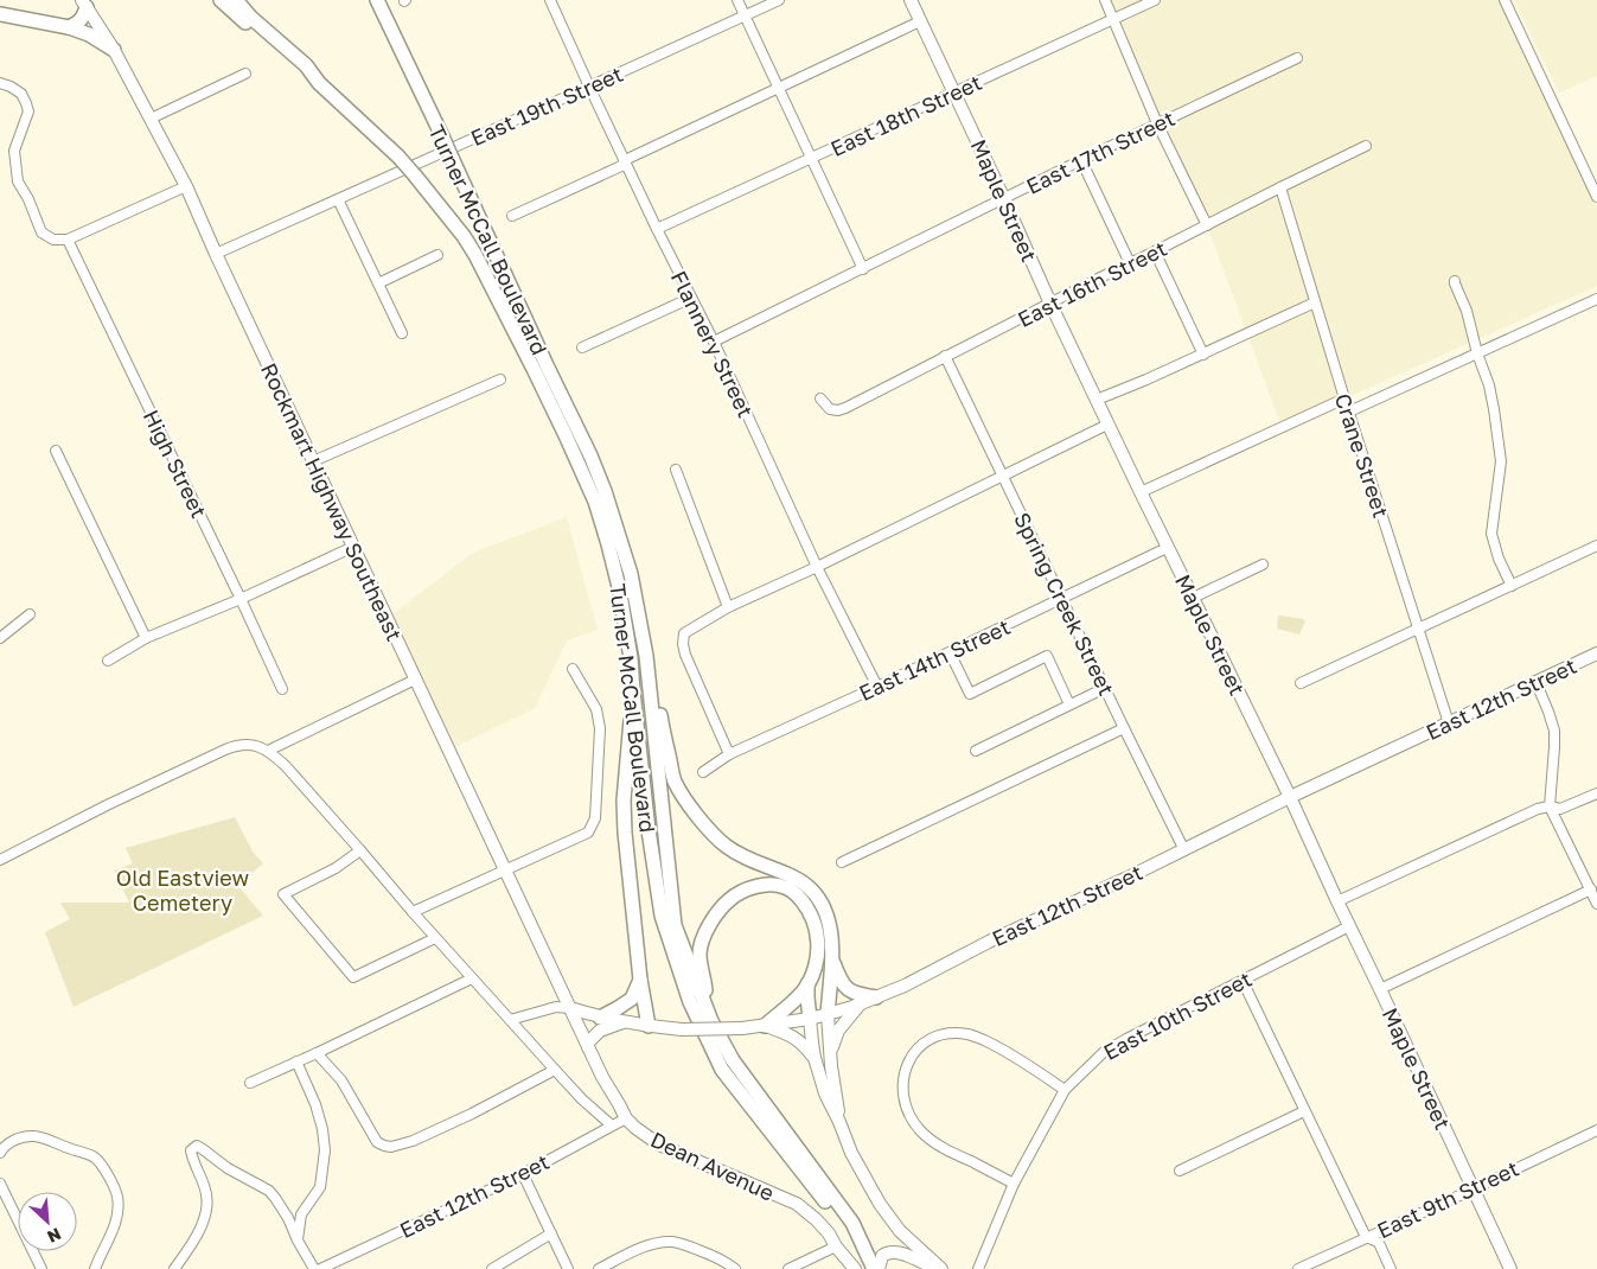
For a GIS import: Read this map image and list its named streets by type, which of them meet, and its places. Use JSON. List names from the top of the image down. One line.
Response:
{"streets":{"highway":["Turner McCall Boulevard"],"main road":["Maple Street","Rockmart Highway Southeast","East 12th Street","Dean Avenue"],"street":["East 19th Street","East 18th Street","East 17th Street","East 16th Street","Flannery Street","Crane Street","High Street","Spring Creek Street","East 14th Street","East 10th Street","East 9th Street"]},"crossings":[["East 19th Street","Flannery Street"],["East 19th Street","Rockmart Highway Southeast"],["East 18th Street","Maple Street"],["East 18th Street","Flannery Street"],["East 17th Street","Maple Street"],["East 17th Street","Flannery Street"],["Maple Street","East 16th Street"],["Maple Street","East 14th Street"],["Maple Street","East 12th Street"],["Maple Street","East 10th Street"],["Maple Street","East 9th Street"],["East 16th Street","Crane Street"],["East 16th Street","Spring Creek Street"],["Flannery Street","East 14th Street"],["Crane Street","East 12th Street"],["Rockmart Highway Southeast","East 12th Street"],["Rockmart Highway Southeast","Dean Avenue"],["Spring Creek Street","East 14th Street"],["Spring Creek Street","East 12th Street"],["East 12th Street","Dean Avenue"]],"parks":["Old Eastview Cemetery"],"north":"bottom right"}
